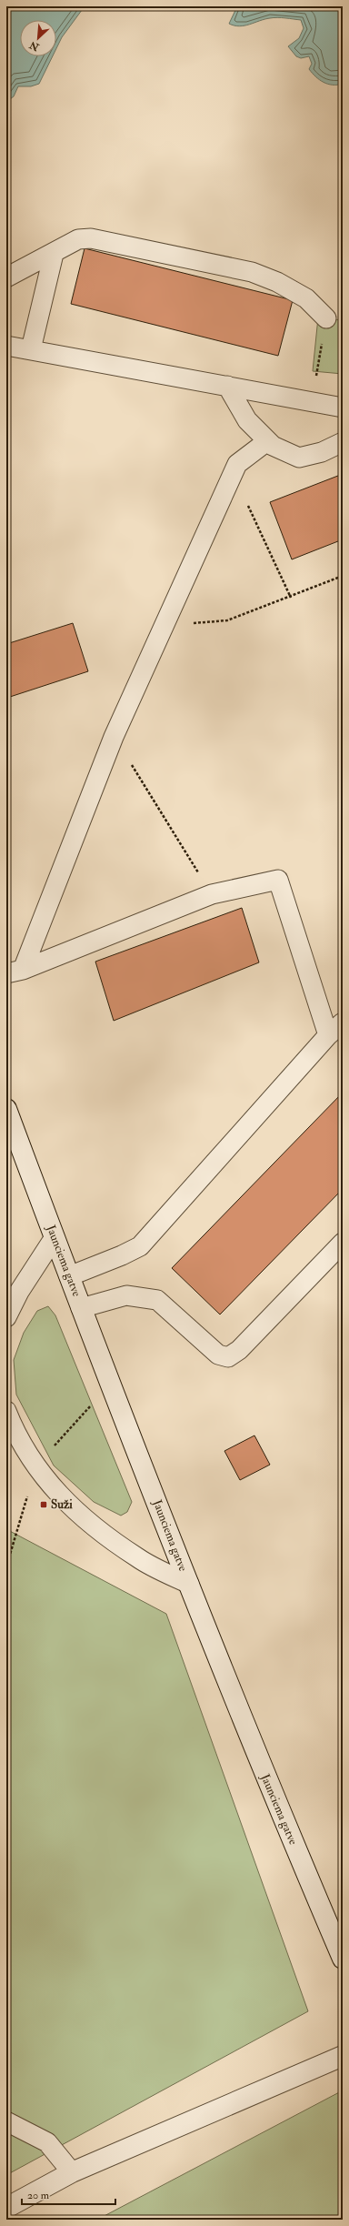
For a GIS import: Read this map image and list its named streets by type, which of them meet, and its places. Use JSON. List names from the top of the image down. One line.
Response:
{"streets":{"main road":["Jaunciema gatve"]},"places":{"transit":["Suži"]},"scale_bar":"20 m","north":"bottom left"}
